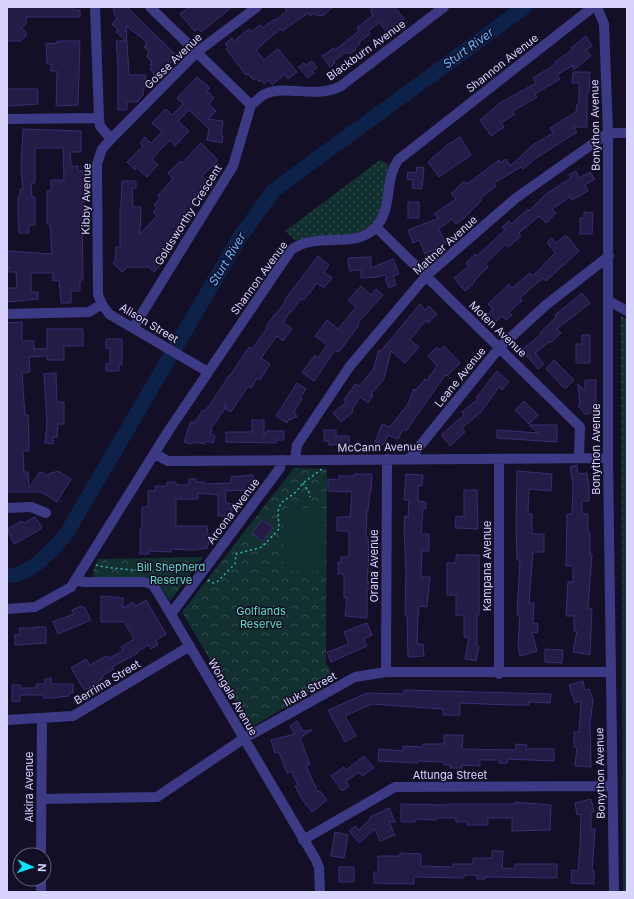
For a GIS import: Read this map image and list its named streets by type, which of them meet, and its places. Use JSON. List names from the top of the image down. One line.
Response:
{"streets":{"street":["Blackburn Avenue","Gosse Avenue","Shannon Avenue","Bonython Avenue","Kibby Avenue","Goldsworthy Crescent","Mattner Avenue","Alison Street","Moten Avenue","Leane Avenue","McCann Avenue","Aroona Avenue","Orana Avenue","Kampana Avenue","Berrima Street","Iluka Street","Wongala Avenue","Attunga Street","Alkira Avenue"]},"crossings":[["Blackburn Avenue","Goldsworthy Crescent"],["Gosse Avenue","Kibby Avenue"],["Shannon Avenue","Alison Street"],["Shannon Avenue","Moten Avenue"],["Shannon Avenue","McCann Avenue"],["Shannon Avenue","Wongala Avenue"],["Bonython Avenue","Mattner Avenue"],["Bonython Avenue","Leane Avenue"],["Bonython Avenue","McCann Avenue"],["Bonython Avenue","Iluka Street"],["Bonython Avenue","Attunga Street"],["Kibby Avenue","Alison Street"],["Goldsworthy Crescent","Alison Street"],["Mattner Avenue","Moten Avenue"],["Mattner Avenue","McCann Avenue"],["Moten Avenue","Leane Avenue"],["Moten Avenue","McCann Avenue"],["Leane Avenue","McCann Avenue"],["McCann Avenue","Aroona Avenue"],["McCann Avenue","Orana Avenue"],["McCann Avenue","Kampana Avenue"],["Aroona Avenue","Wongala Avenue"],["Orana Avenue","Iluka Street"],["Kampana Avenue","Iluka Street"],["Berrima Street","Wongala Avenue"],["Berrima Street","Alkira Avenue"],["Iluka Street","Wongala Avenue"],["Iluka Street","Alkira Avenue"],["Wongala Avenue","Attunga Street"]],"water":["Sturt River"],"parks":["Bill Shepherd Reserve","Golflands Reserve"],"north":"right"}
